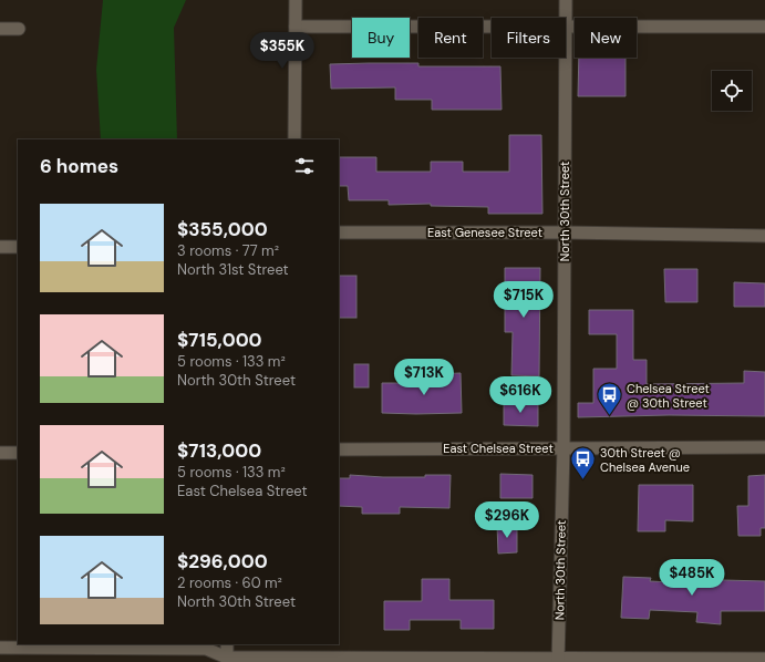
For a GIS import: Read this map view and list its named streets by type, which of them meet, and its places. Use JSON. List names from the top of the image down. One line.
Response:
{"streets":{"street":["North 30th Street","East Genesee Street","East Chelsea Street"]},"crossings":[["North 30th Street","East Genesee Street"],["North 30th Street","East Chelsea Street"]],"places":{"bus stop":["Chelsea Street @ 30th Street","30th Street @ Chelsea Avenue"]},"page":{"chip":["Buy","Rent","Filters","New"],"price":["$355K","$715K","$713K","$616K","$296K","$485K"],"heading":"6 homes","list":[{"name":"$355,000","note":"3 rooms · 77 m² · North 31st Street"},{"name":"$715,000","note":"5 rooms · 133 m² · North 30th Street"},{"name":"$713,000","note":"5 rooms · 133 m² · East Chelsea Street"},{"name":"$296,000","note":"2 rooms · 60 m² · North 30th Street"}]}}
